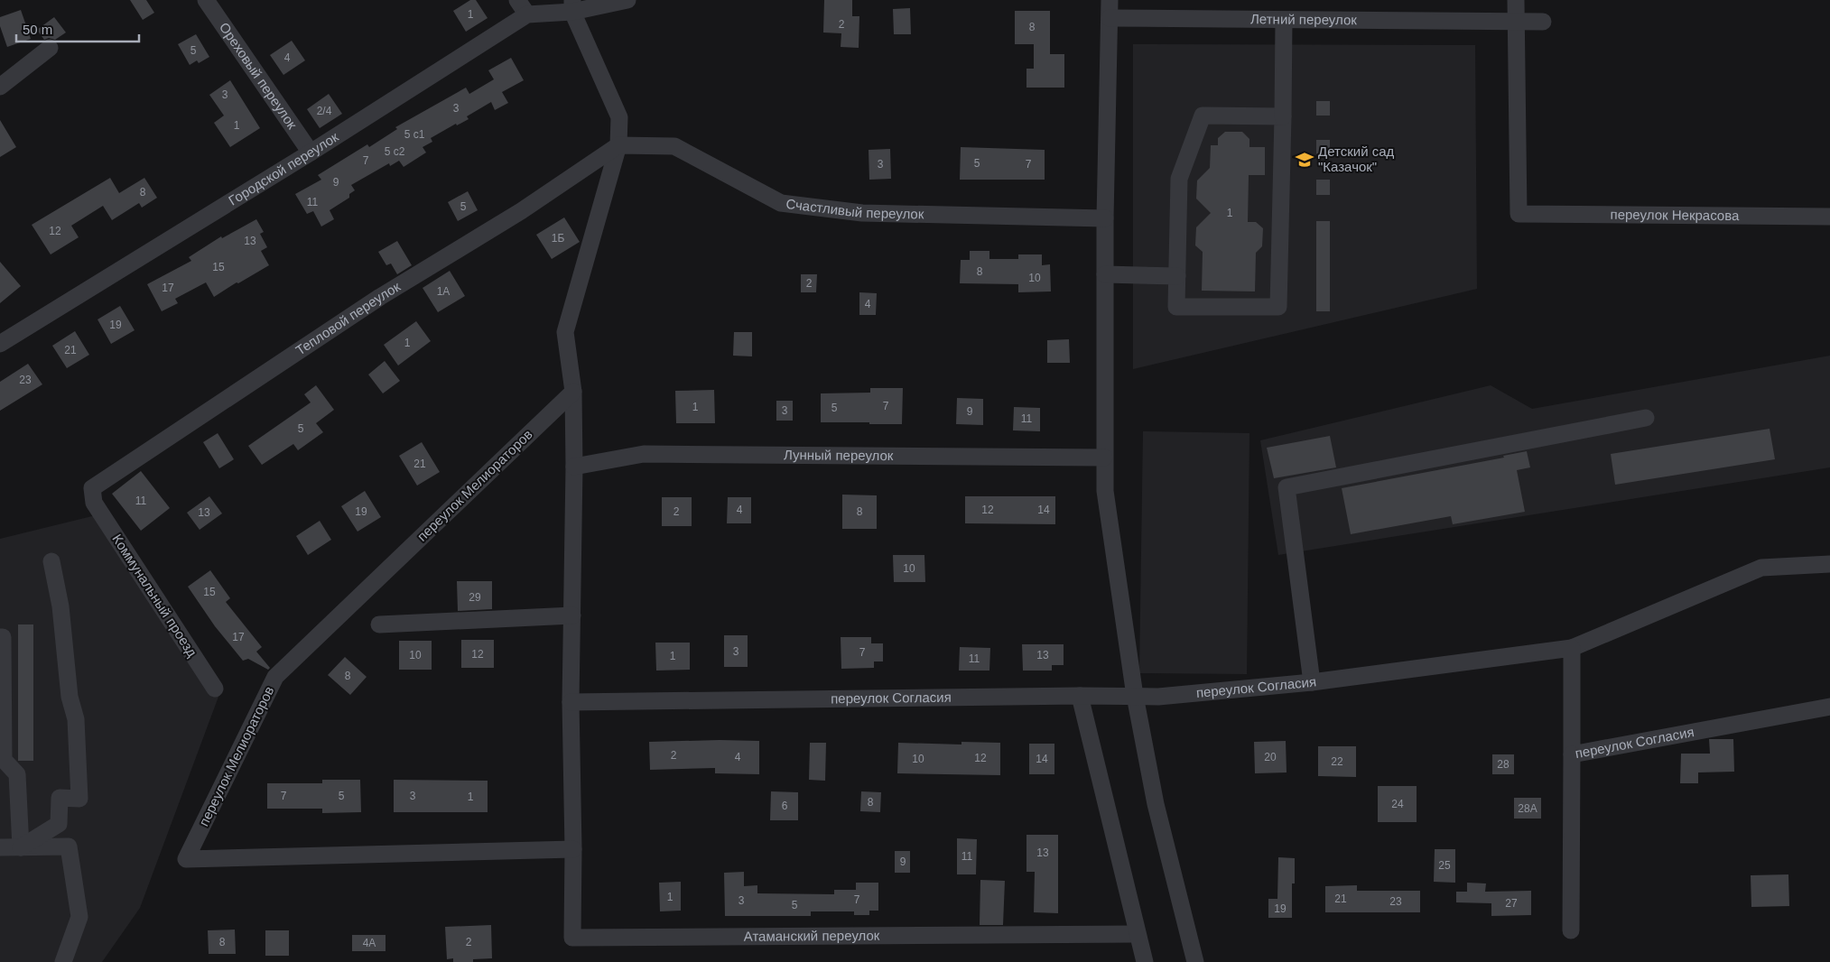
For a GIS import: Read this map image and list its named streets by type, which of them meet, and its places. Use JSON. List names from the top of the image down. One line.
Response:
{"streets":{"street":["Летний переулок","Ореховый переулок","Городской переулок","Счастливый переулок","переулок Некрасова","Тепловой переулок","Лунный переулок","переулок Мелиораторов","Коммунальный проезд","переулок Согласия","Атаманский переулок"]},"crossings":[["Летний переулок","переулок Некрасова"],["Ореховый переулок","Городской переулок"],["Счастливый переулок","Тепловой переулок"],["Тепловой переулок","Коммунальный проезд"],["переулок Мелиораторов","Атаманский переулок"]],"places":{"school or university":["Детский сад \"Казачок\""]},"house_numbers":["1","2","8","5","4","3","3","2/4","1","5 с1","5 с2","7","5","3","7","9","8","11","5","1","12","1Б","13","15","8","10","2","17","1А","4","19","1","21","23","7","1","5","3","9","11","5","21","11","4","12","14","19","2","8","13","10","15","29","17","3","7","12","10","13","1","11","8","2","4","20","12","10","14","22","28","7","5","3","1","8","24","6","28А","13","11","9","25","1","21","7","3","23","27","5","19","8","2","4А"],"scale_bar":"50 m"}
